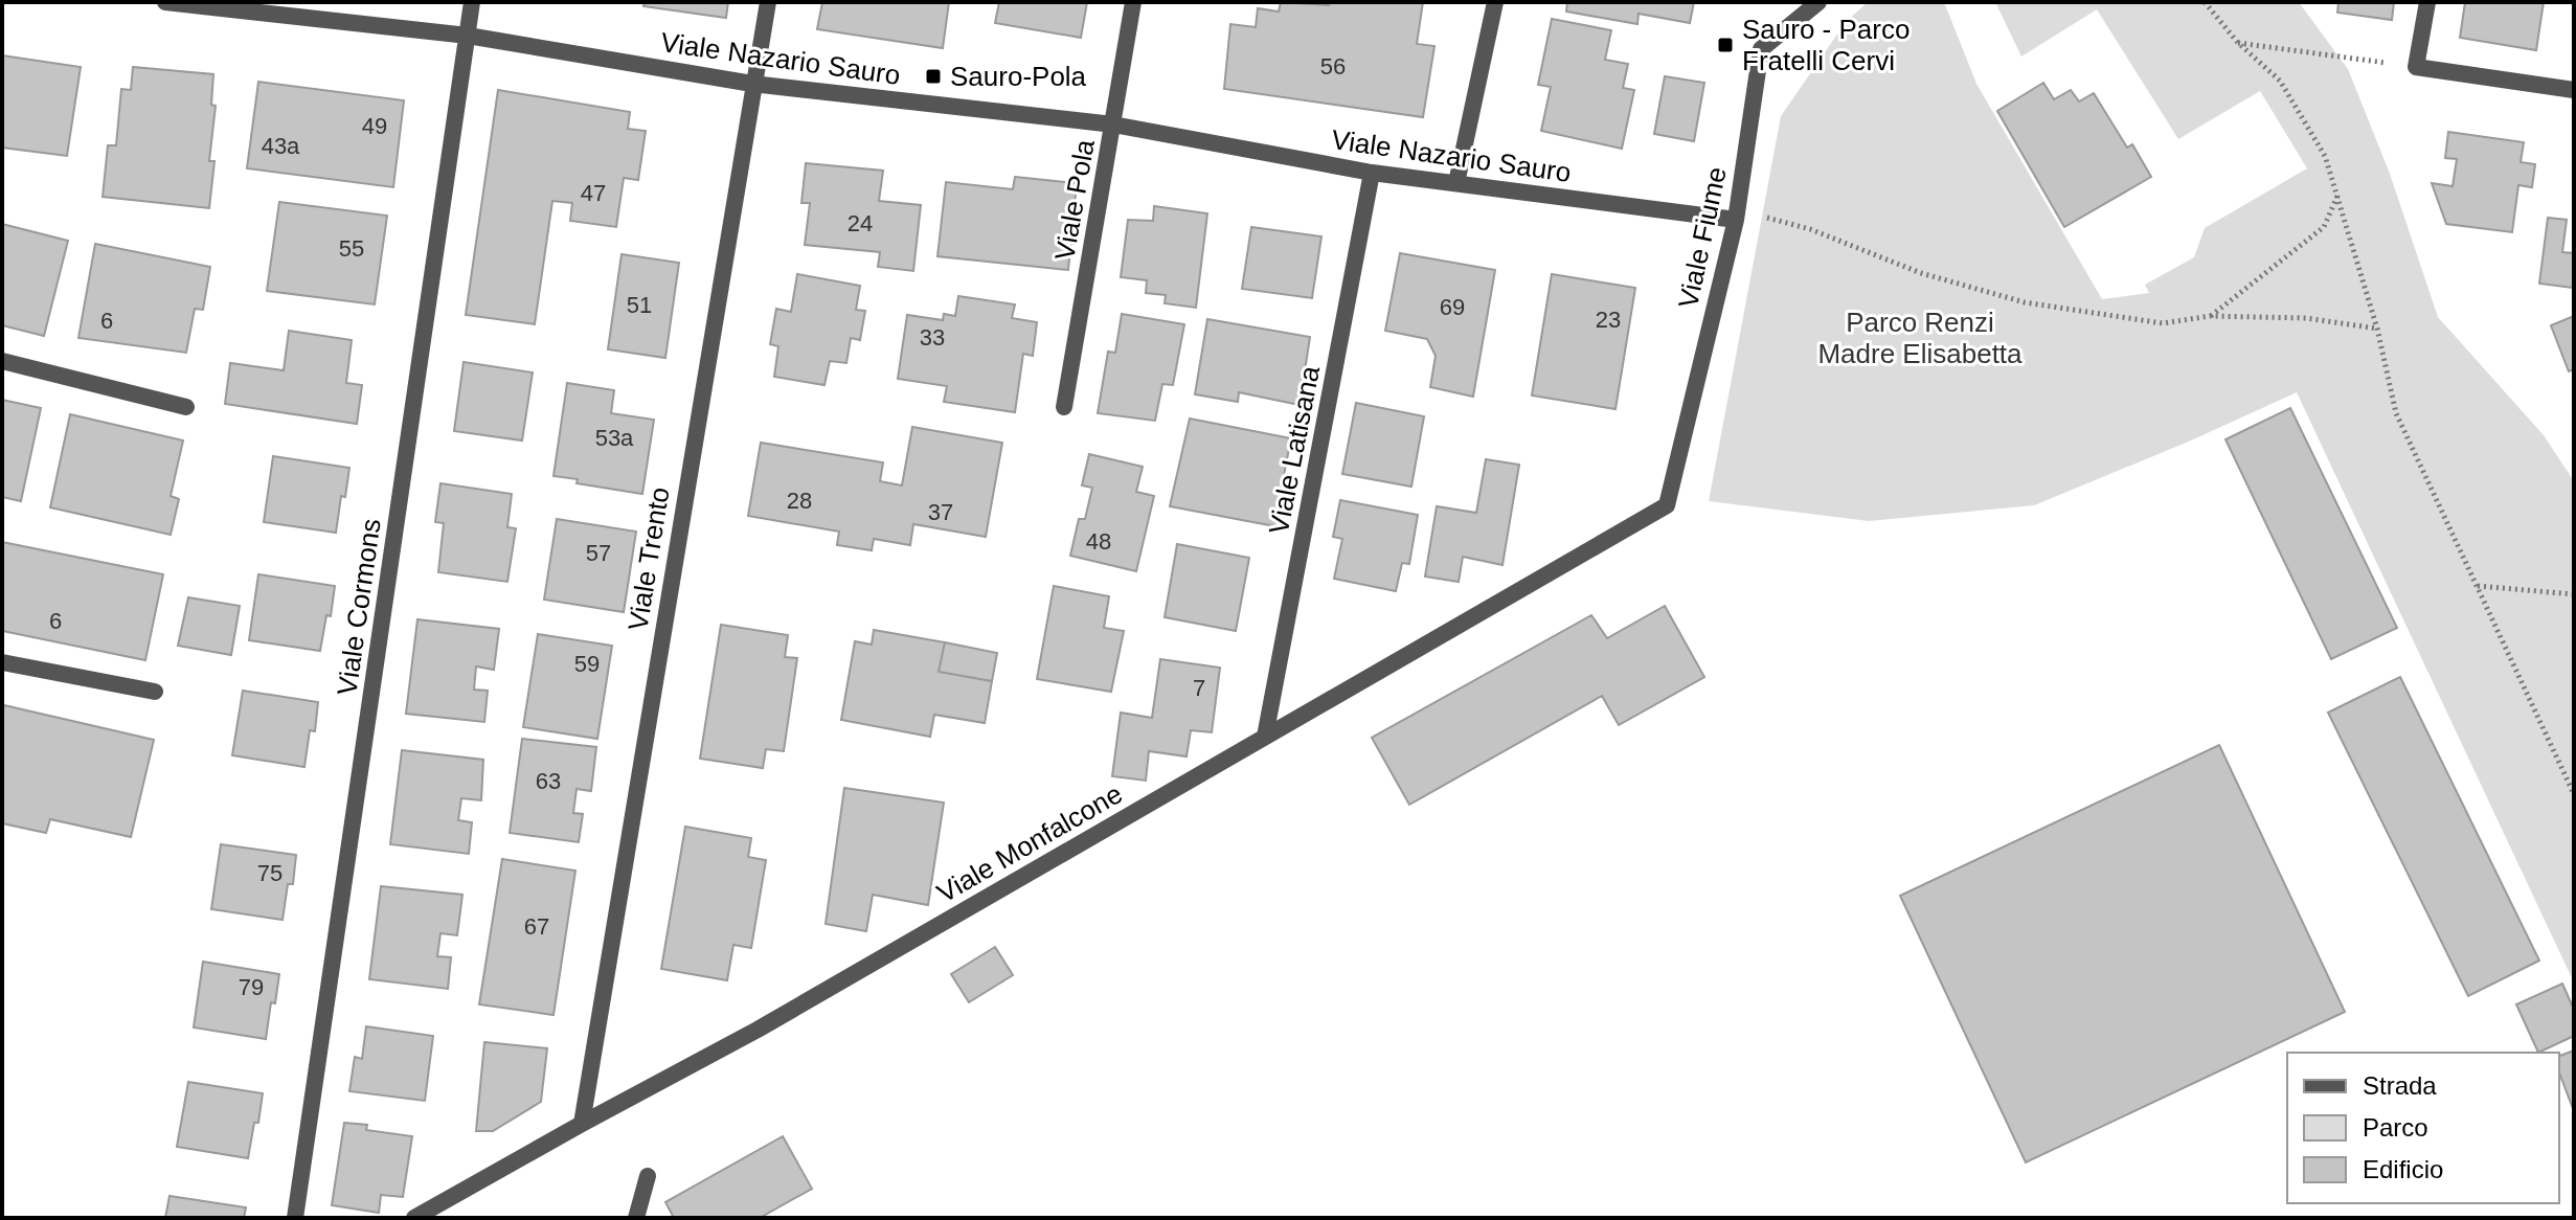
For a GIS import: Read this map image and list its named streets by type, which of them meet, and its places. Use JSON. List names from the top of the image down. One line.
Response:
{"streets":{"street":["Viale Nazario Sauro","Viale Pola","Viale Fiume","Viale Latisana","Viale Trento","Viale Cormons","Viale Monfalcone"]},"crossings":[["Viale Nazario Sauro","Viale Pola"],["Viale Nazario Sauro","Viale Fiume"],["Viale Nazario Sauro","Viale Latisana"],["Viale Nazario Sauro","Viale Trento"],["Viale Nazario Sauro","Viale Cormons"],["Viale Fiume","Viale Monfalcone"],["Viale Latisana","Viale Monfalcone"],["Viale Trento","Viale Monfalcone"]],"parks":["Parco Renzi Madre Elisabetta"],"places":{"transit":["Sauro - Parco Fratelli Cervi","Sauro-Pola"]},"house_numbers":["56","49","43a","47","24","55","51","69","23","6","33","53a","28","37","48","57","6","59","7","63","75","67","79"],"legend":["Strada","Parco","Edificio"]}
